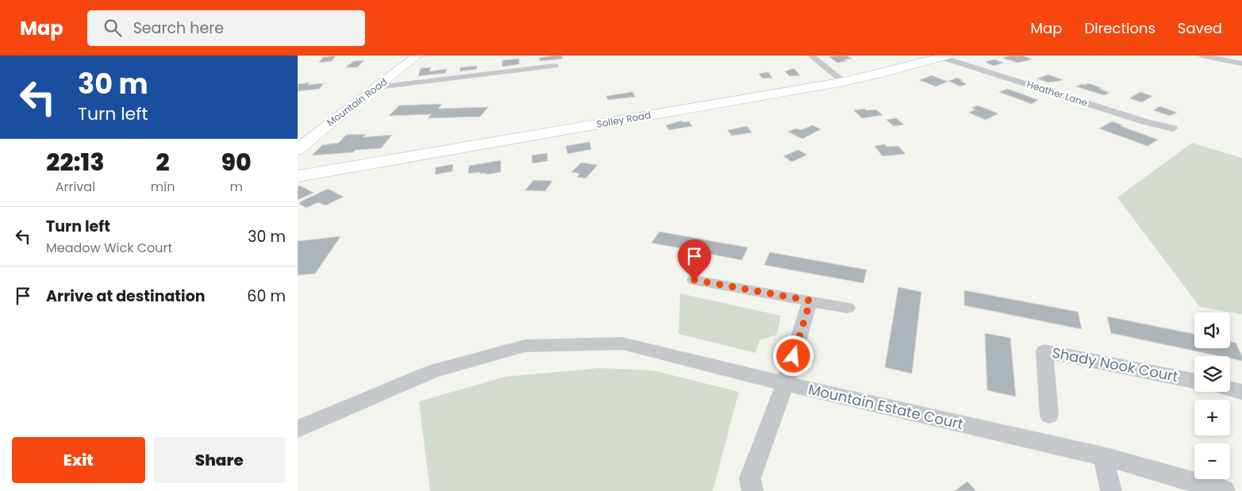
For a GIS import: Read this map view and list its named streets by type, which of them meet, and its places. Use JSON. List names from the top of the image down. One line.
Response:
{"streets":{"main road":["Mountain Road","Solley Road"],"street":["Heather Lane","Shady Nook Court","Mountain Estate Court"]},"crossings":[["Heather Lane","Solley Road"]],"page":{"header":"Map","search":"Search here","nav":["Map","Directions","Saved"],"turn":["30 m","Turn left"],"eta":["22:13","Arrival","2","min","90","m"],"list":[{"name":"Turn left","note":"Meadow Wick Court","value":"30 m"},{"name":"Arrive at destination","value":"60 m"}],"map_buttons":["+","−"],"buttons":["Exit","Share"]}}
